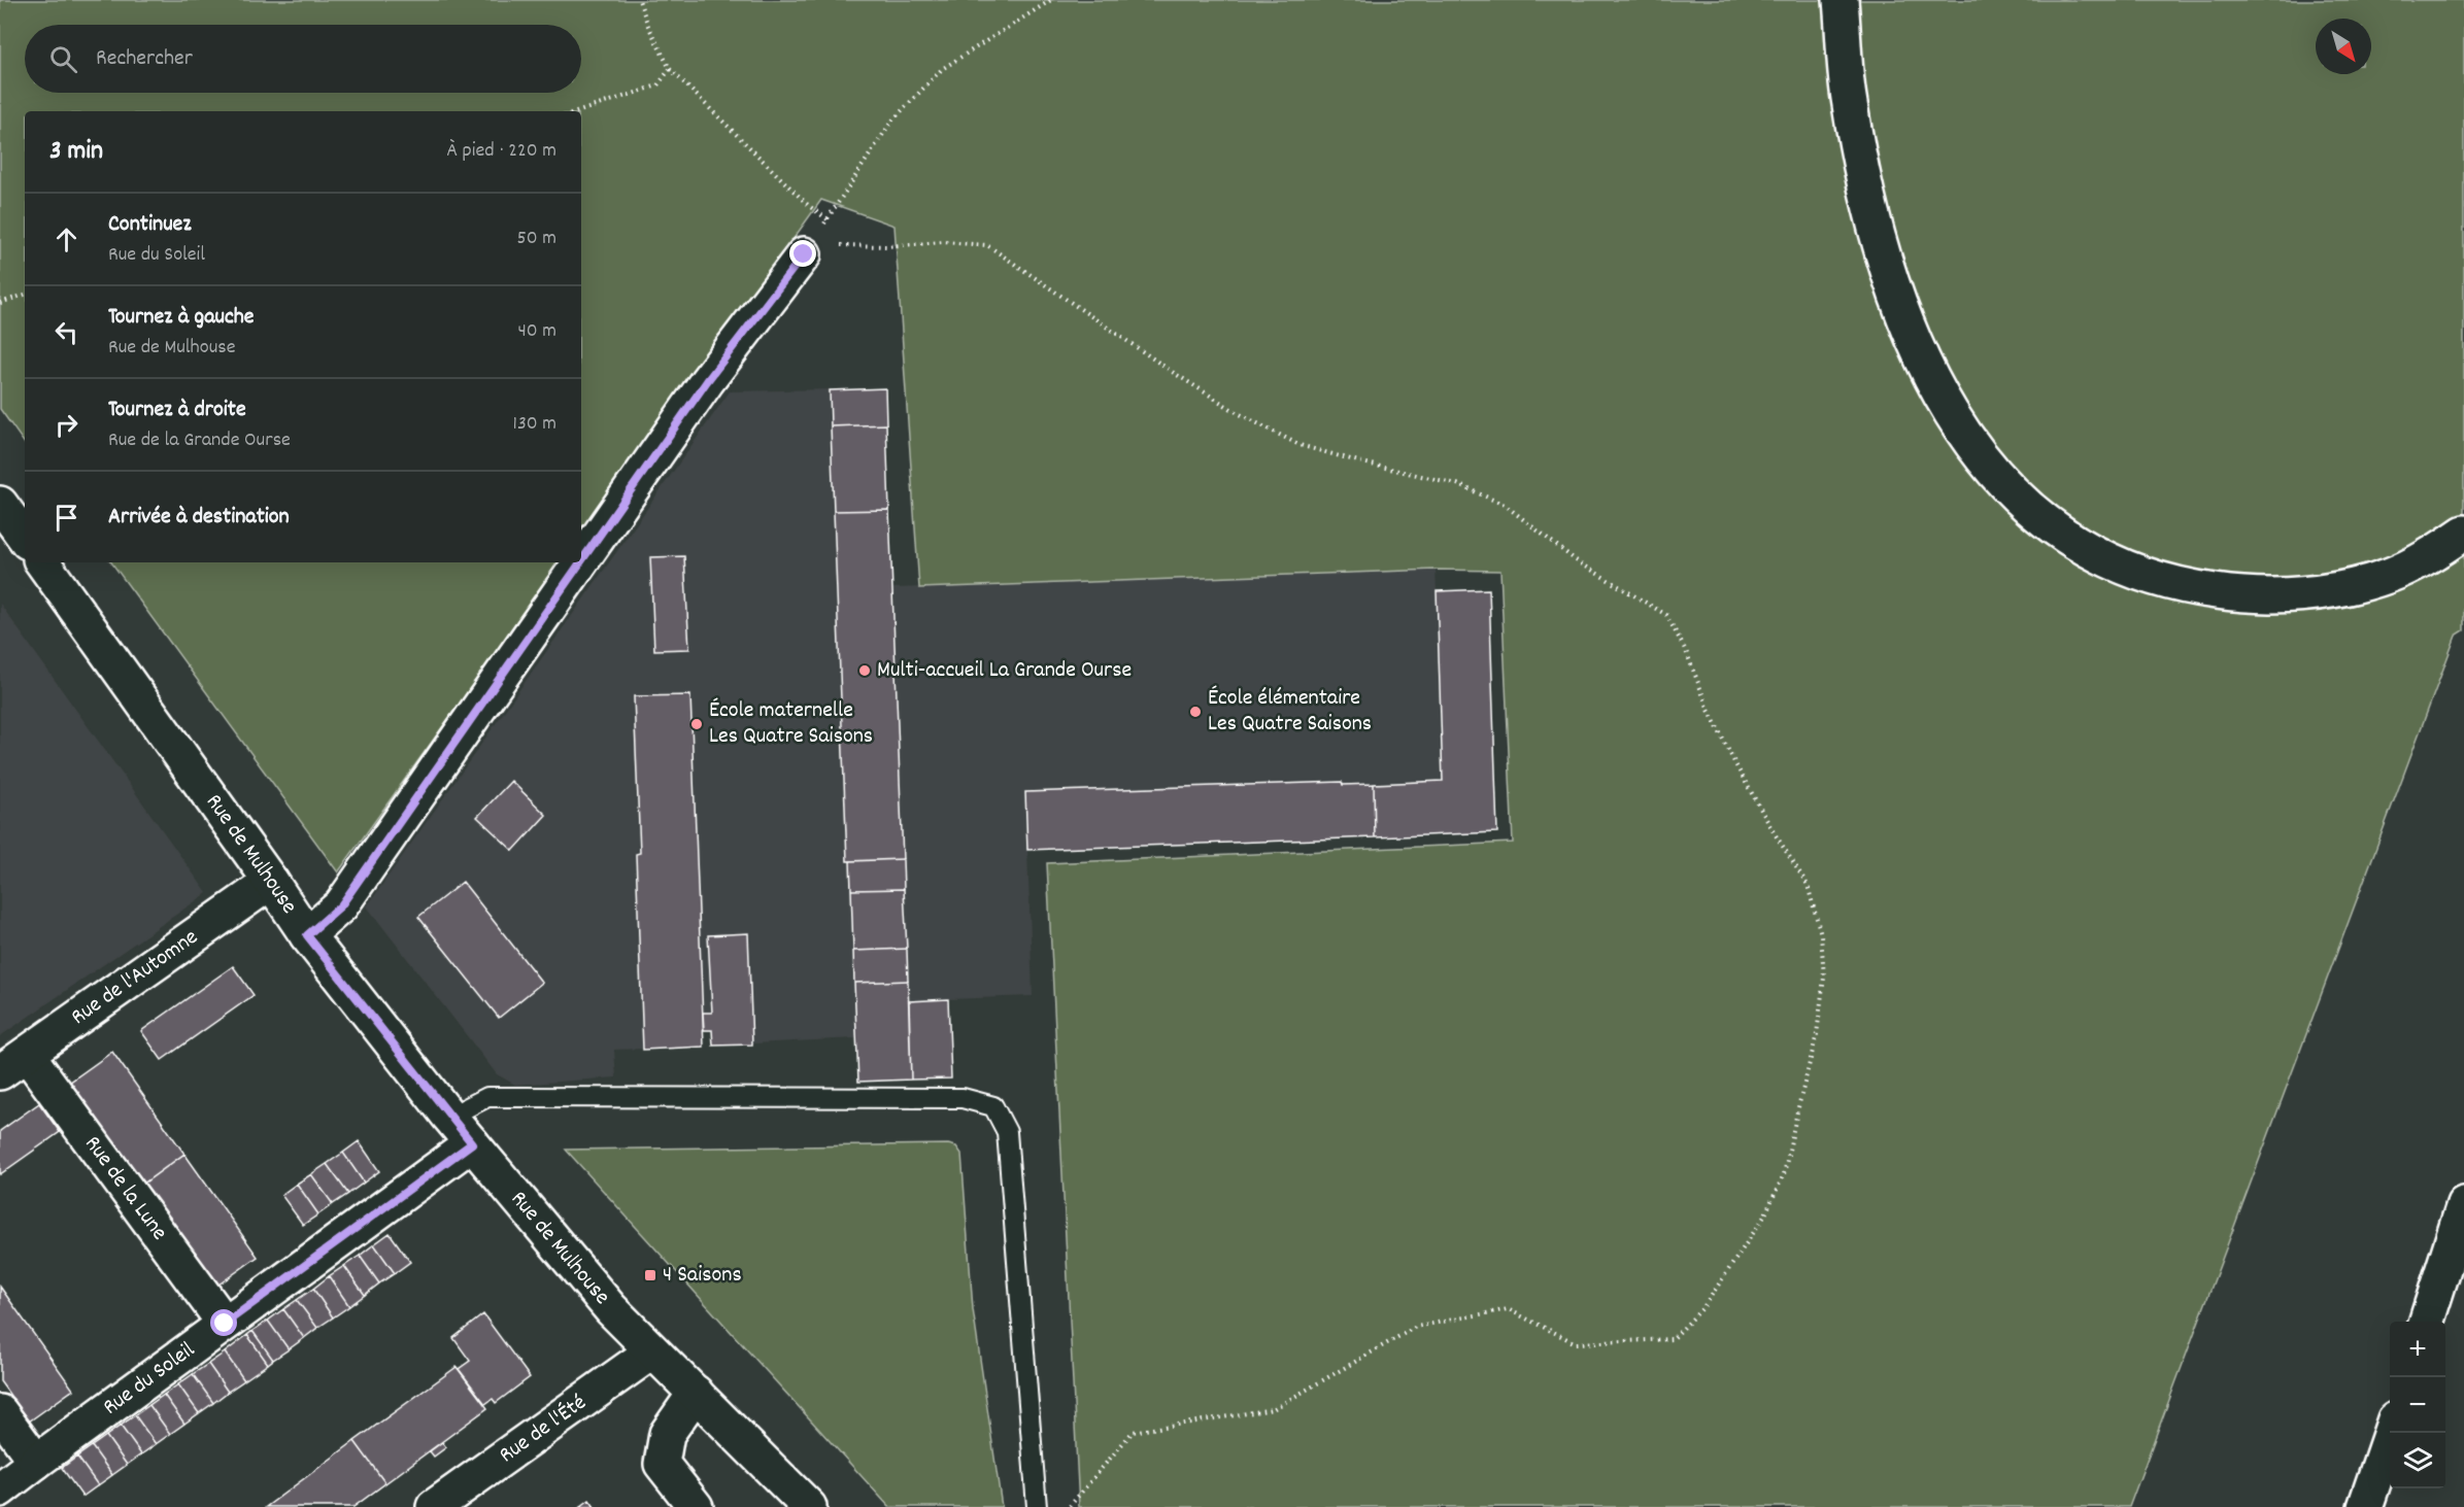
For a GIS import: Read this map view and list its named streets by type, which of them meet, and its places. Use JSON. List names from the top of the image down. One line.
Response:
{"streets":{"main road":["Rue de Mulhouse","Rue de l'Automne","Rue de la Lune","Rue du Soleil","Rue de l'Été"]},"crossings":[["Rue de Mulhouse","Rue de l'Automne"],["Rue de Mulhouse","Rue du Soleil"],["Rue de Mulhouse","Rue de l'Été"],["Rue de l'Automne","Rue de la Lune"],["Rue de la Lune","Rue du Soleil"]],"places":{"other":["Multi-accueil La Grande Ourse","École élémentaire Les Quatre Saisons","École maternelle Les Quatre Saisons"],"transit":["4 Saisons"]},"north":"bottom right","page":{"search":"Rechercher","heading":["3 min","À pied · 220 m"],"list":[["Continuez","Rue du Soleil","50 m"],["Tournez à gauche","Rue de Mulhouse","40 m"],["Tournez à droite","Rue de la Grande Ourse","130 m"],"Arrivée à destination"],"map_buttons":["+","−"]}}
